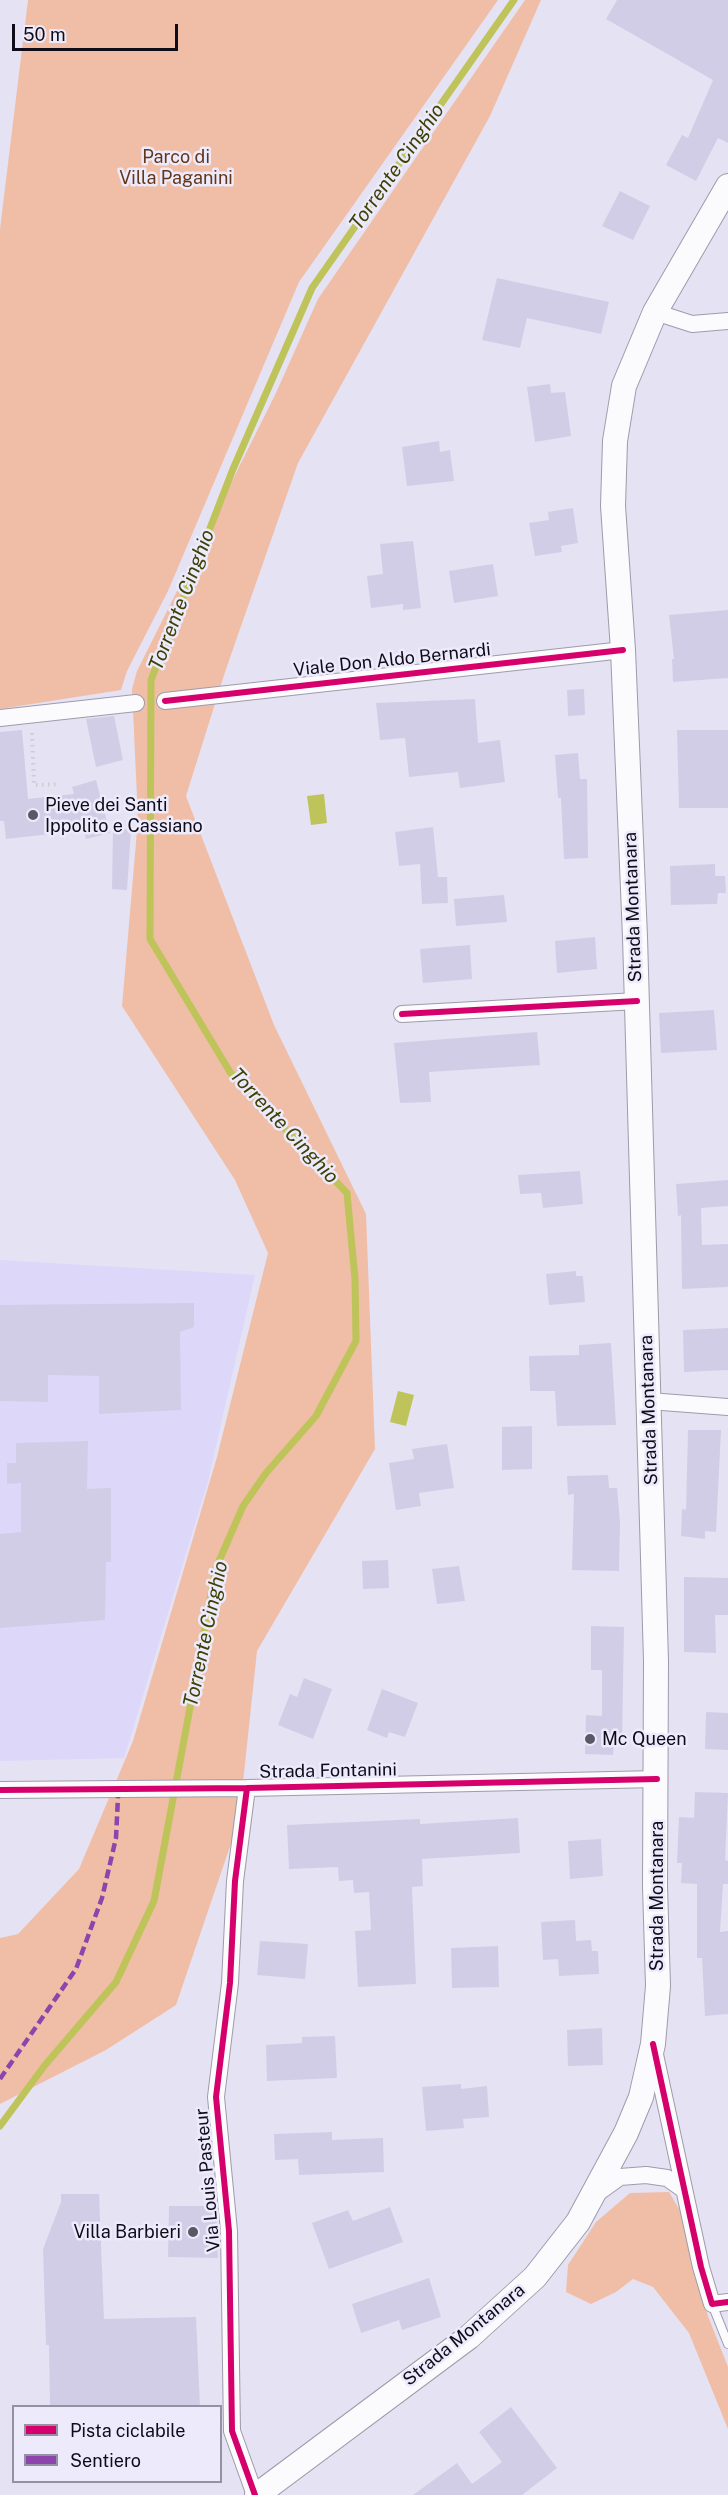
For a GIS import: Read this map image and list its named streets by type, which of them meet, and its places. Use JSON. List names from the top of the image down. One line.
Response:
{"streets":{"main road":["Strada Montanara"],"street":["Viale Don Aldo Bernardi","Strada Fontanini","Via Louis Pasteur"]},"crossings":[["Viale Don Aldo Bernardi","Strada Montanara"],["Strada Montanara","Strada Fontanini"],["Strada Montanara","Via Louis Pasteur"],["Strada Fontanini","Via Louis Pasteur"]],"water":["Torrente Cinghio"],"parks":["Parco di Villa Paganini"],"places":["Pieve dei Santi Ippolito e Cassiano","Mc Queen","Villa Barbieri"],"legend":["Pista ciclabile","Sentiero"],"scale_bar":"50 m"}
